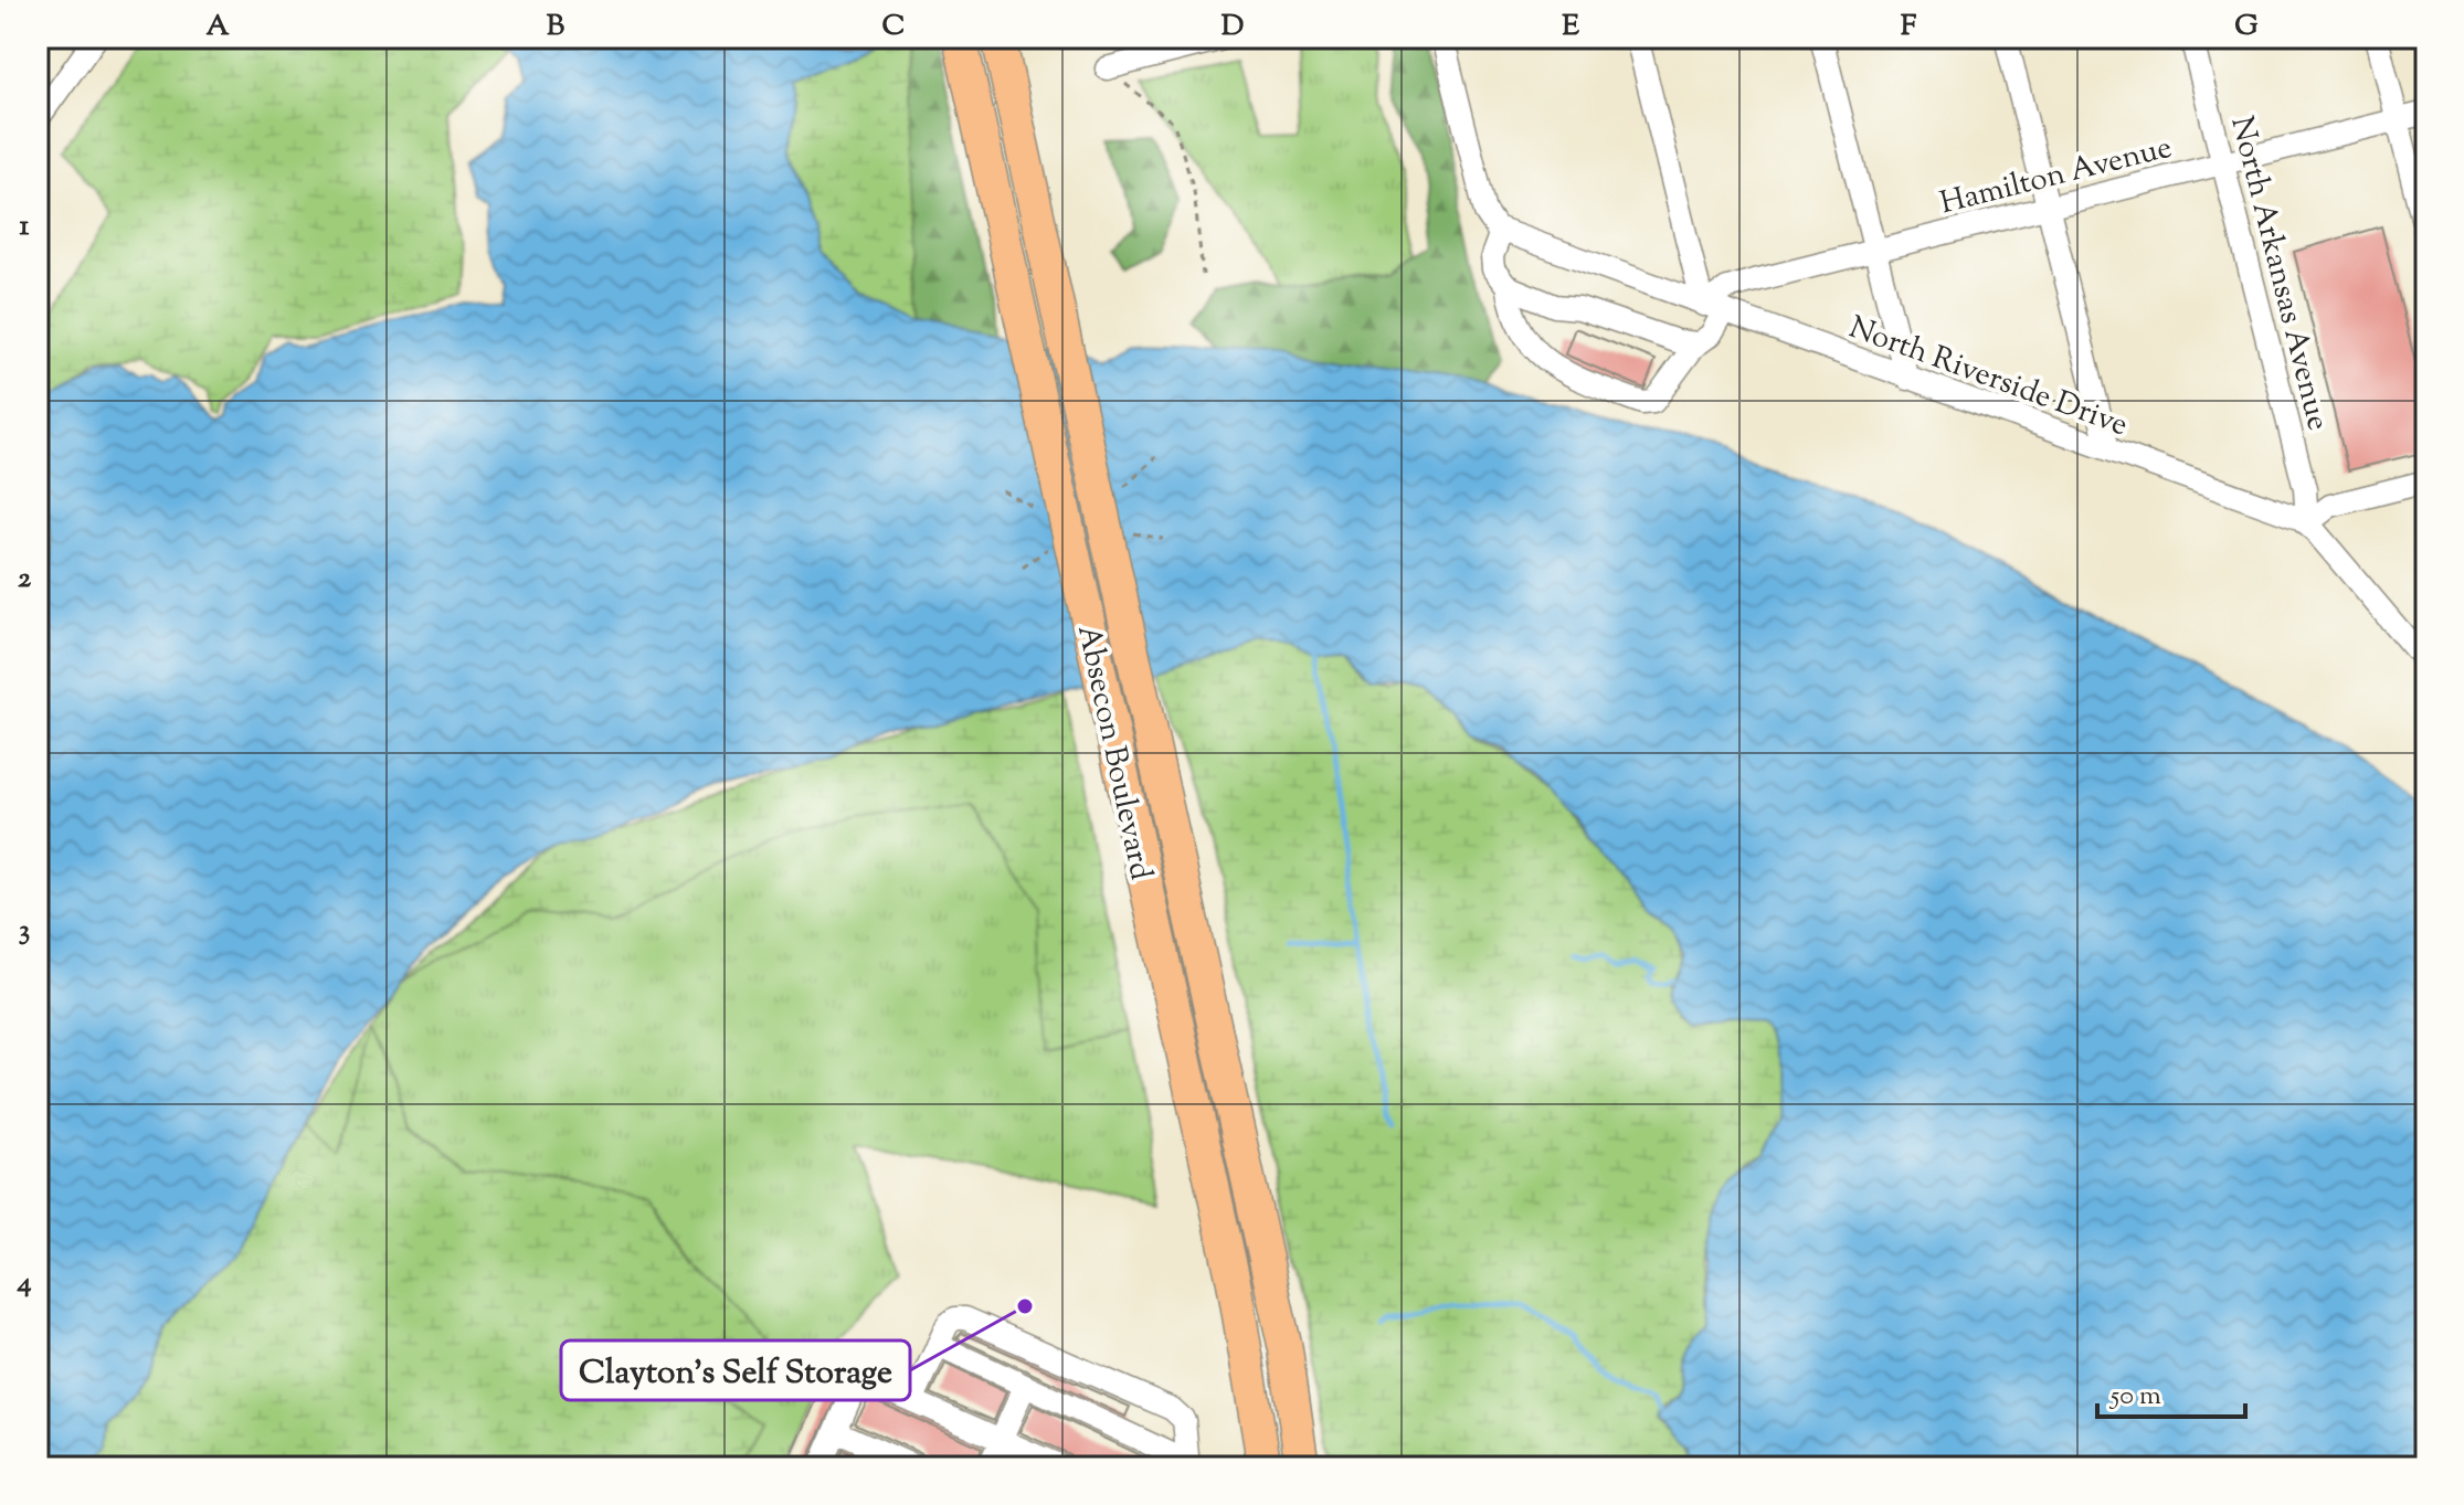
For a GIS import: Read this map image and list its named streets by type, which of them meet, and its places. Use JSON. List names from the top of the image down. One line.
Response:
{"streets":{"highway":["Absecon Boulevard"],"street":["Hamilton Avenue","North Arkansas Avenue","North Riverside Drive"]},"crossings":[["Hamilton Avenue","North Arkansas Avenue"],["Hamilton Avenue","North Riverside Drive"],["North Arkansas Avenue","North Riverside Drive"]],"places":["Clayton's Self Storage"],"scale_bar":"50 m","grid":{"columns":["A","B","C","D","E","F","G"],"rows":["1","2","3","4"]}}
